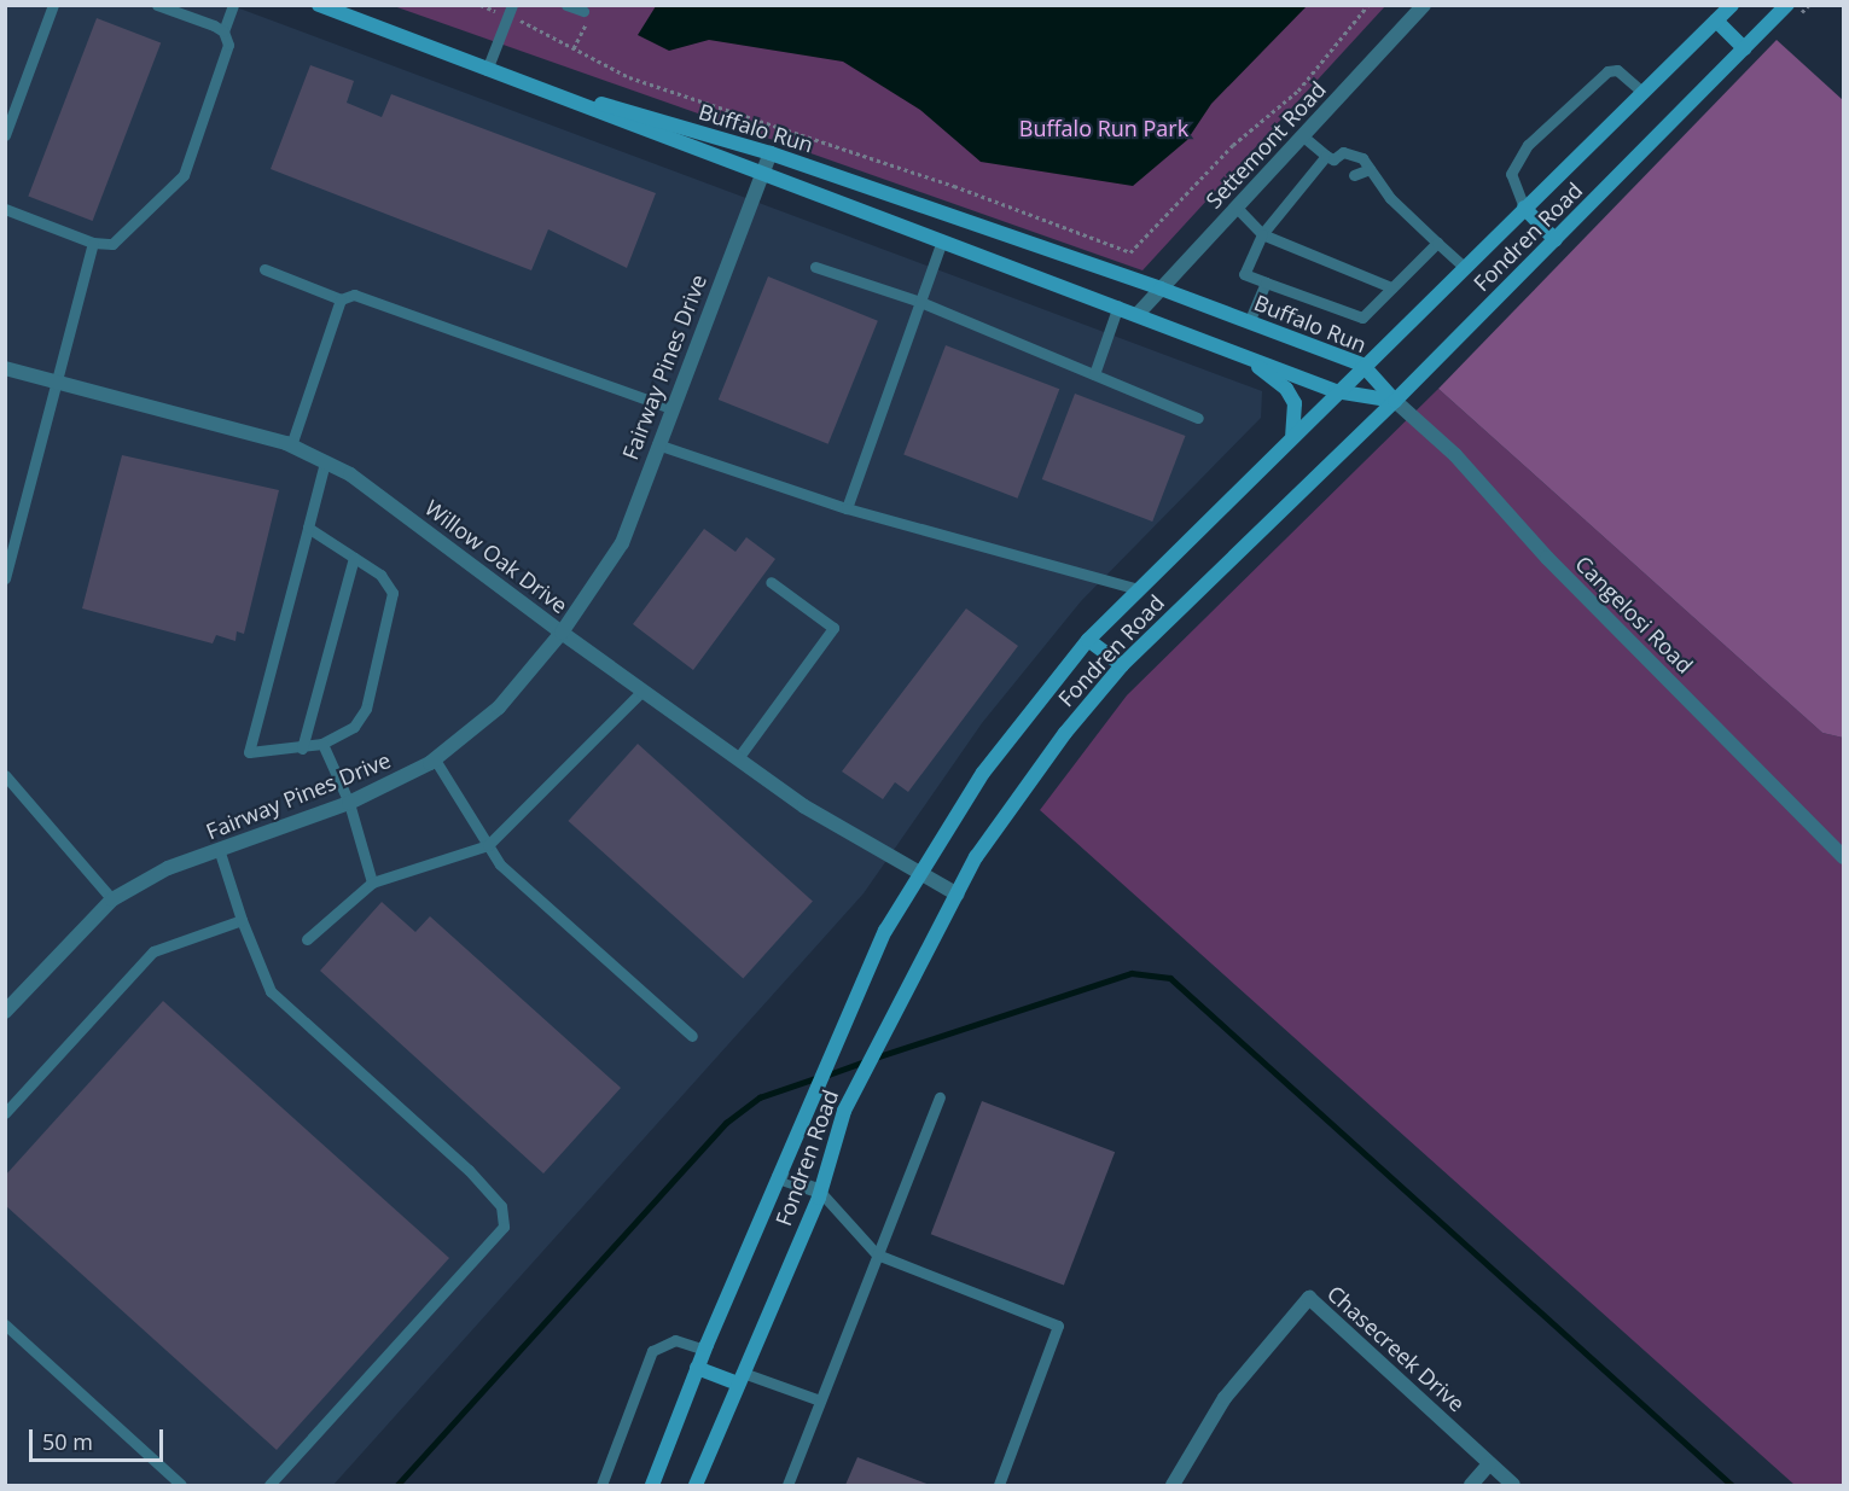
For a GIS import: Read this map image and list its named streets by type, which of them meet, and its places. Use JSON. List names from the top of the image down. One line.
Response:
{"streets":{"main road":["Buffalo Run","Fondren Road"],"street":["Settemont Road","Fairway Pines Drive","Willow Oak Drive","Cangelosi Road","Chasecreek Drive"]},"crossings":[["Buffalo Run","Settemont Road"],["Buffalo Run","Fondren Road"],["Buffalo Run","Fairway Pines Drive"],["Buffalo Run","Cangelosi Road"],["Fondren Road","Willow Oak Drive"],["Fondren Road","Cangelosi Road"],["Fairway Pines Drive","Willow Oak Drive"]],"parks":["Buffalo Run Park"],"scale_bar":"50 m"}
